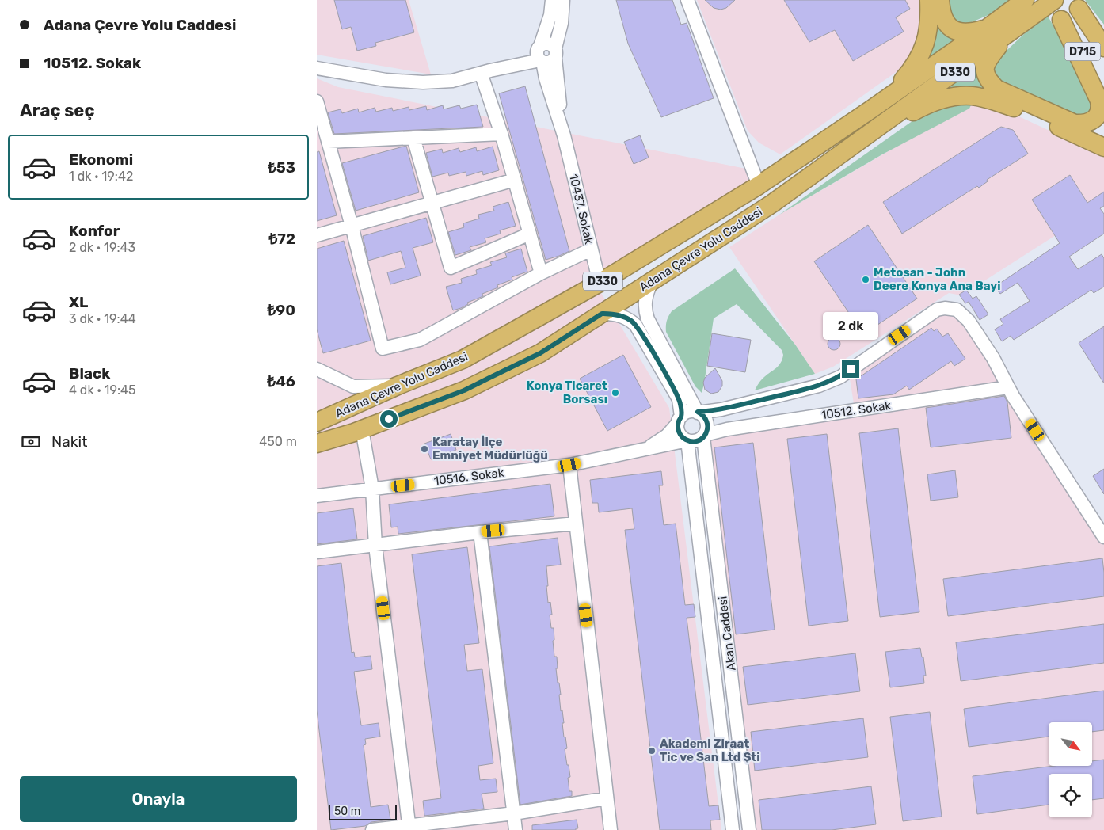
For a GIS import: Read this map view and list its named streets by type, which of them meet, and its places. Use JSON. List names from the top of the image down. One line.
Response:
{"streets":{"highway":["D715","D330","Adana Çevre Yolu Caddesi"],"street":["10437. Sokak","10512. Sokak","10516. Sokak","Akan Caddesi"]},"crossings":[["D715","Adana Çevre Yolu Caddesi"],["10437. Sokak","Adana Çevre Yolu Caddesi"],["10512. Sokak","10516. Sokak"],["10512. Sokak","Akan Caddesi"],["10516. Sokak","Akan Caddesi"]],"places":["Metosan - John Deere Konya Ana Bayi","Konya Ticaret Borsası","Karatay İlçe Emniyet Müdürlüğü","Akademi Ziraat Tic ve San Ltd Şti"],"scale_bar":"50 m","north":"bottom right","page":{"banner":["Adana Çevre Yolu Caddesi","10512. Sokak"],"heading":"Araç seç","list":[{"name":"Ekonomi","note":"1 dk · 19:42","value":"₺53"},{"name":"Konfor","note":"2 dk · 19:43","value":"₺72"},{"name":"XL","note":"3 dk · 19:44","value":"₺90"},{"name":"Black","note":"4 dk · 19:45","value":"₺46"}],"bubble":"2 dk","pay":["Nakit","450 m"],"buttons":"Onayla","scale":"50 m"}}
